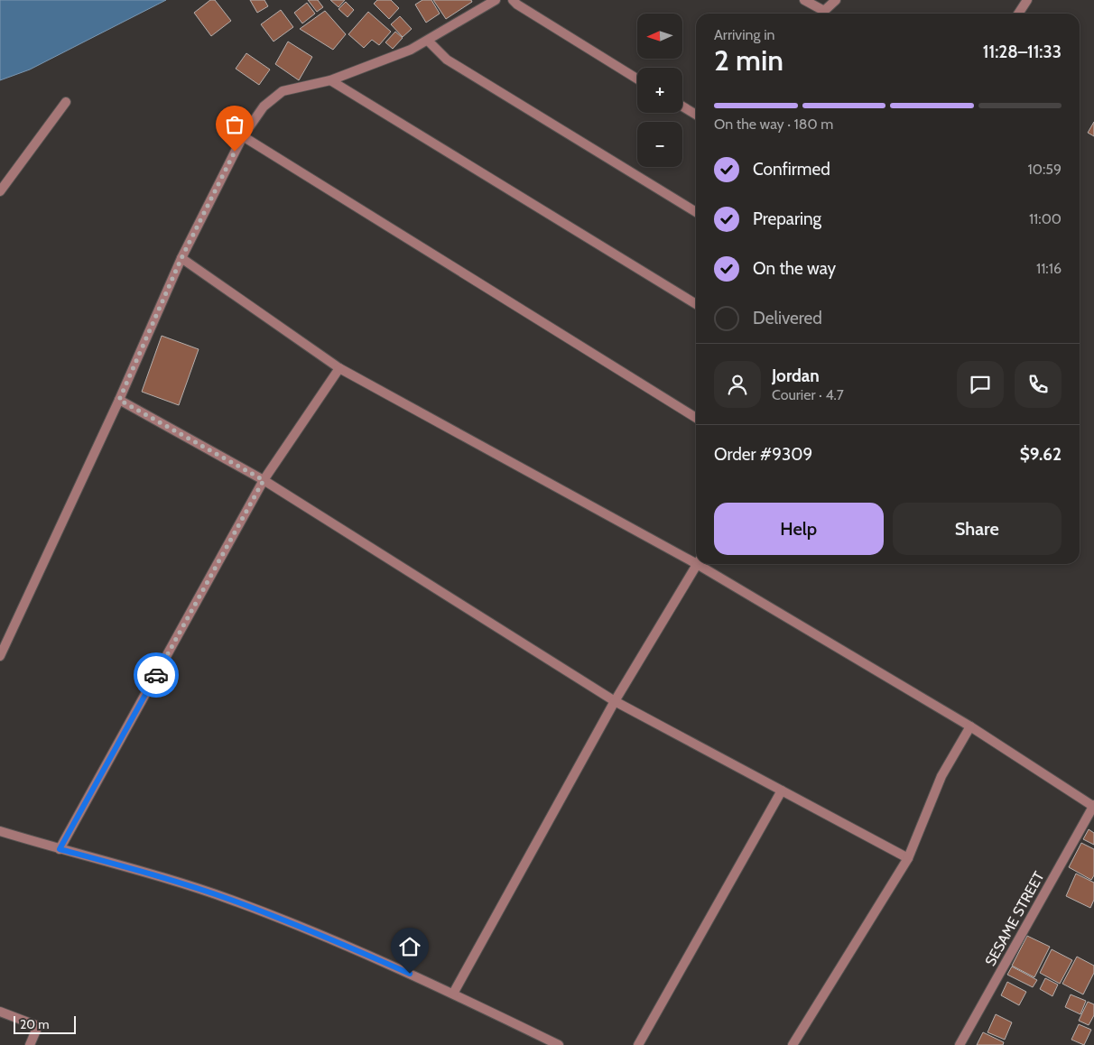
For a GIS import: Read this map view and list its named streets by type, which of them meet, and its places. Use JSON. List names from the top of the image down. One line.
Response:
{"streets":{"street":["SESAME STREET"]},"scale_bar":"20 m","north":"left","page":{"map_buttons":["+","−"],"heading":["2 min","Arriving in","11:28–11:33"],"panel":["Jordan","Courier · 4.7","Order #9309","$9.62"],"bar":"On the way · 180 m","list":[["Confirmed","10:59"],["Preparing","11:00"],["On the way","11:16"],"Delivered"],"buttons":["Help","Share"],"scale":"20 m"}}
